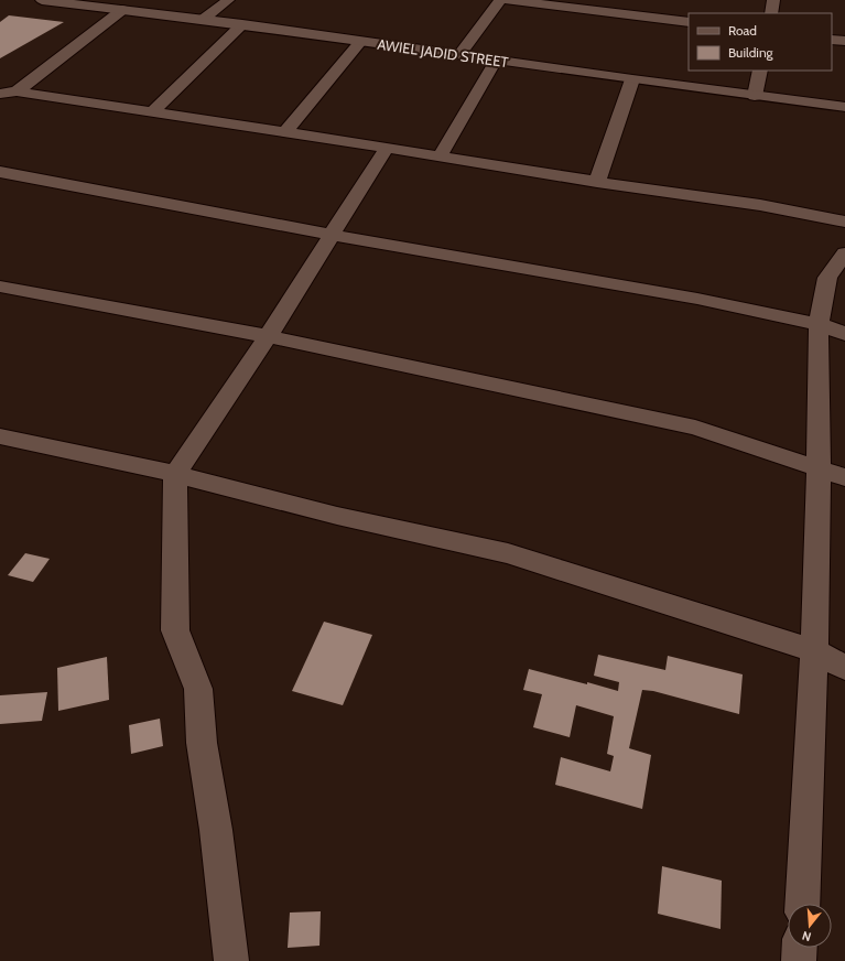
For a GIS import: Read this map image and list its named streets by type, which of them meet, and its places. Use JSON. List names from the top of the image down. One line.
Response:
{"streets":{"street":["AWIEL JADID STREET"]},"legend":["Road","Building"],"north":"bottom"}
